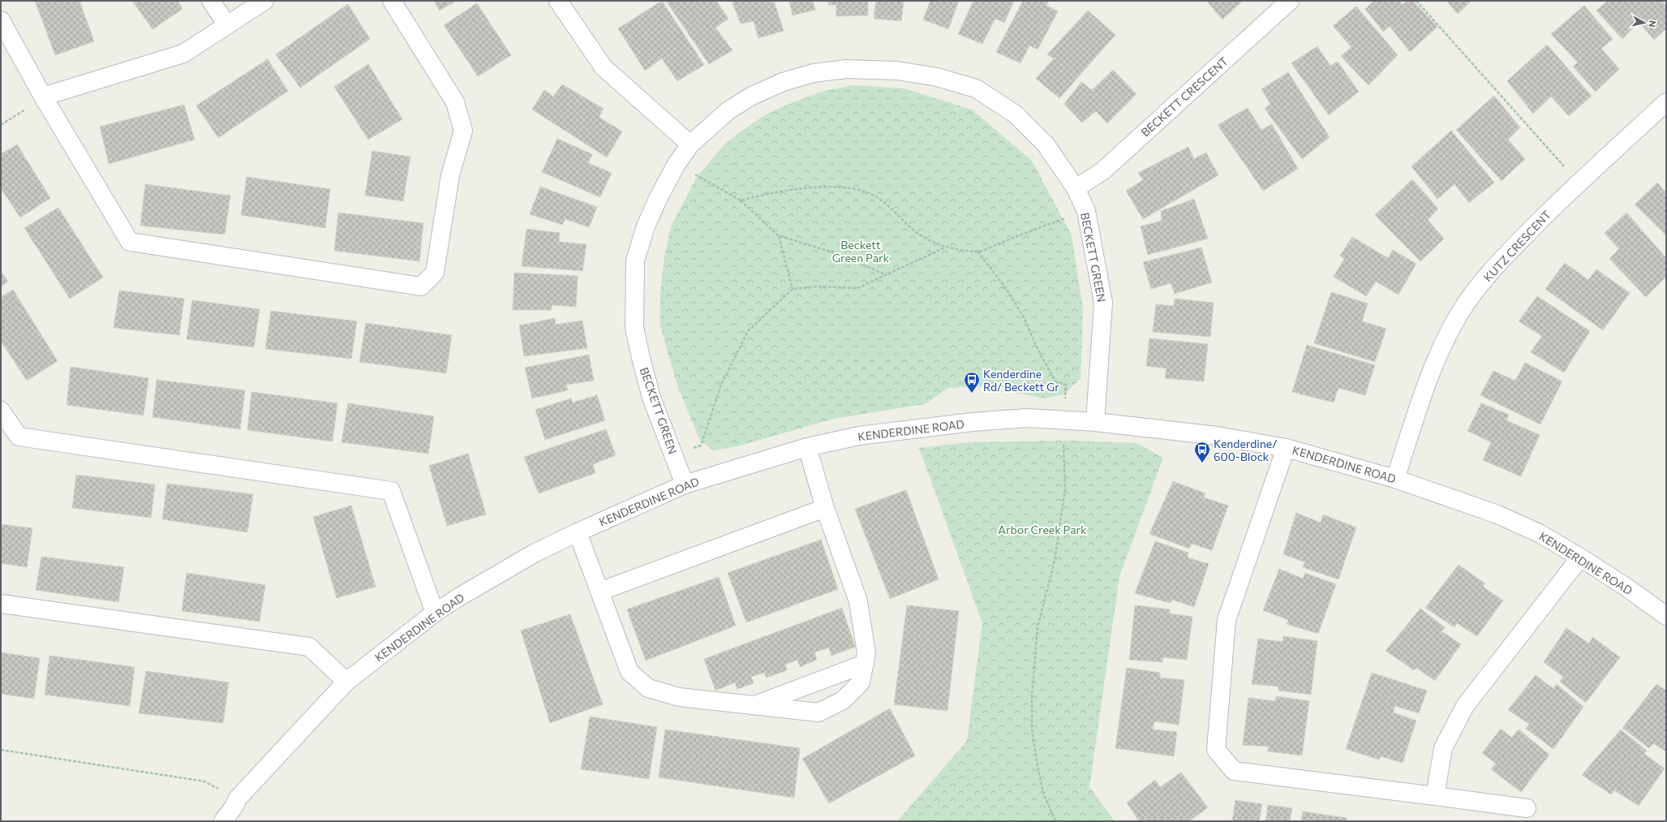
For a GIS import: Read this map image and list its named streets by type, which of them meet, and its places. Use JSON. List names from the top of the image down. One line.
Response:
{"streets":{"street":["BECKETT CRESCENT","KUTZ CRESCENT","BECKETT GREEN","KENDERDINE ROAD"]},"crossings":[["BECKETT CRESCENT","BECKETT GREEN"],["KUTZ CRESCENT","KENDERDINE ROAD"],["BECKETT GREEN","KENDERDINE ROAD"]],"parks":["Beckett Green Park","Arbor Creek Park"],"places":{"bus stop":["Kenderdine Rd/ Beckett Gr","Kenderdine/ 600-Block"]},"north":"right"}
